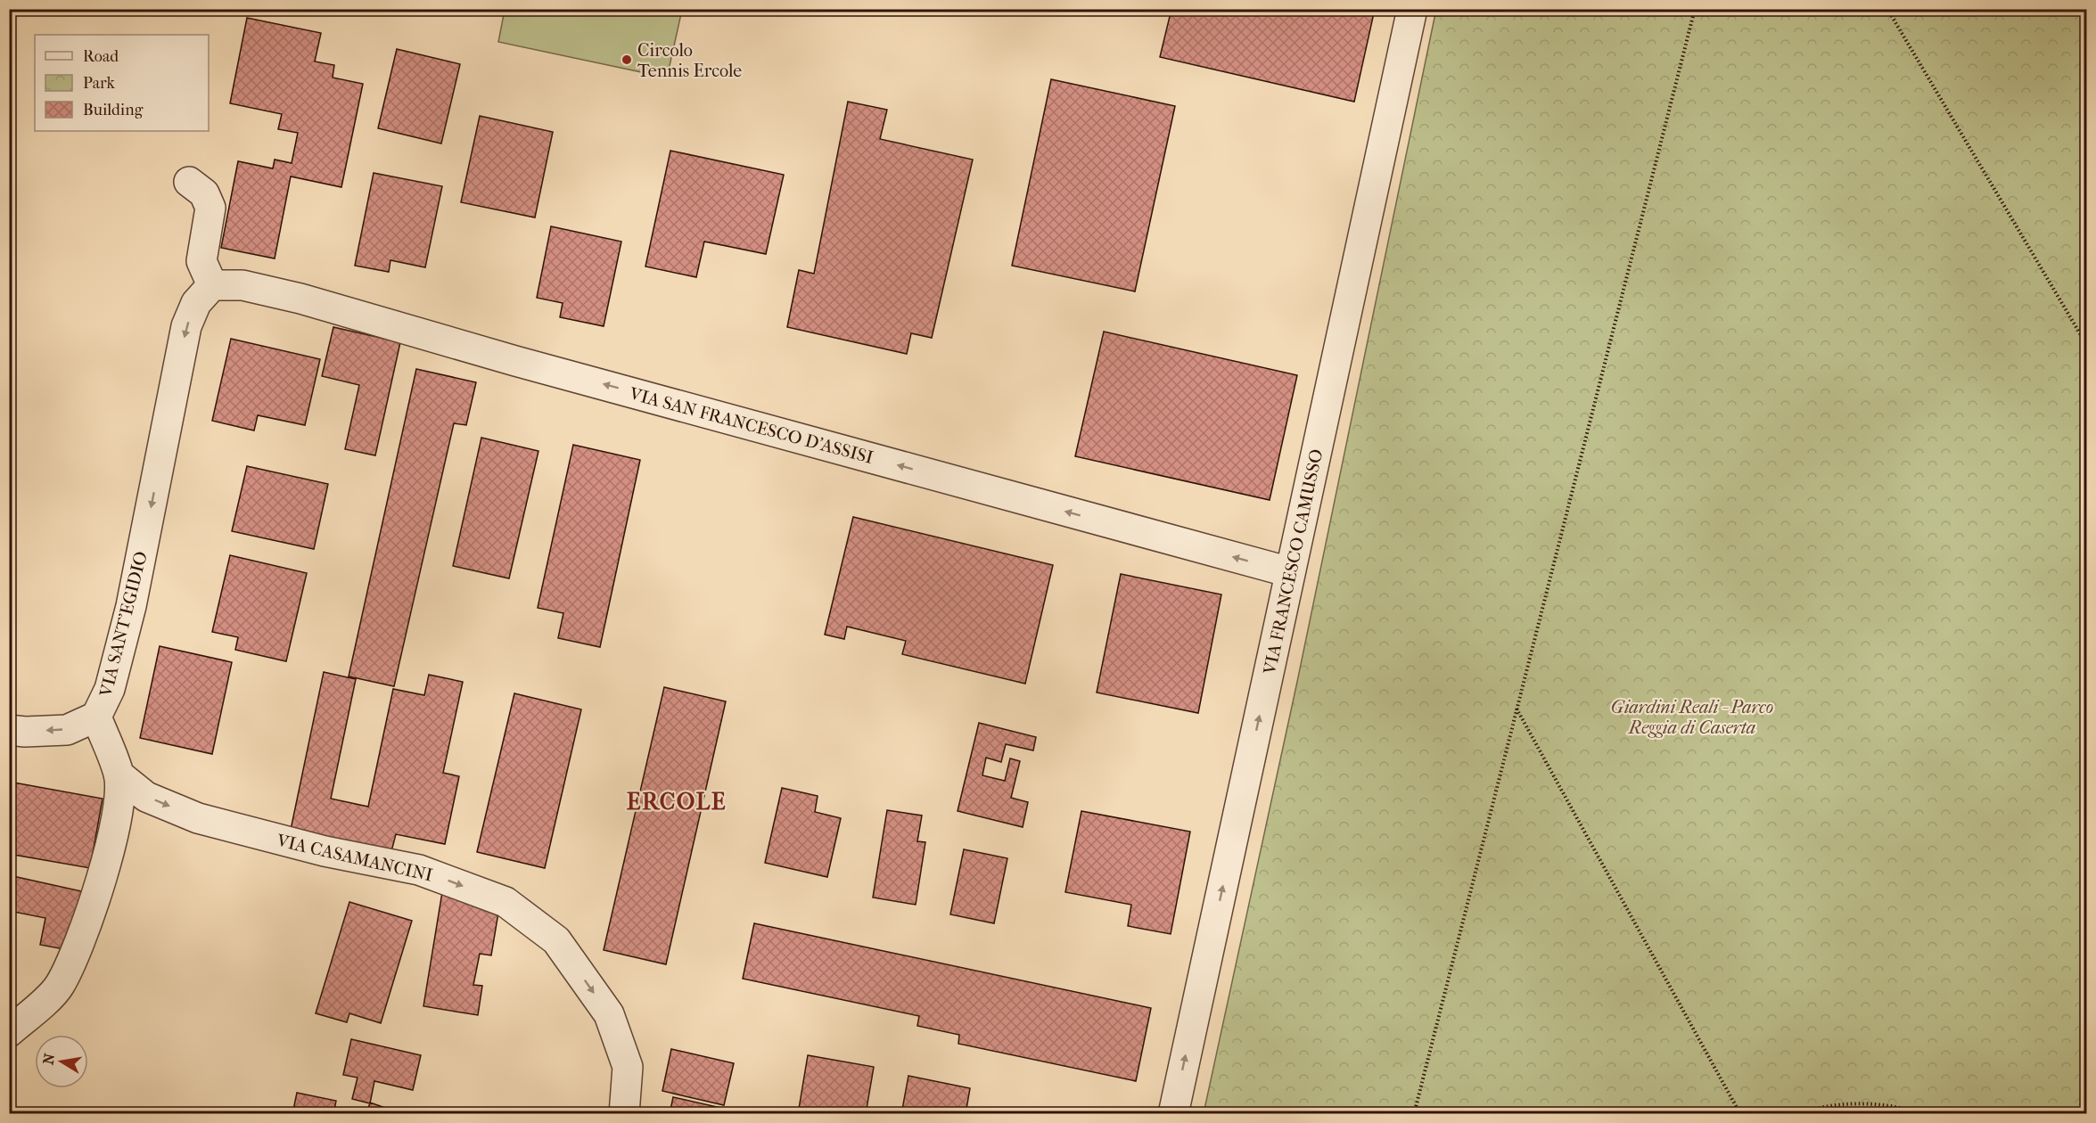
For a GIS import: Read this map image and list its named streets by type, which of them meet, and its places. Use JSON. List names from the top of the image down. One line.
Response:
{"streets":{"street":["VIA SAN FRANCESCO D'ASSISI","VIA FRANCESCO CAMUSSO","VIA SANT'EGIDIO","VIA CASAMANCINI"]},"crossings":[["VIA SAN FRANCESCO D'ASSISI","VIA FRANCESCO CAMUSSO"],["VIA SAN FRANCESCO D'ASSISI","VIA SANT'EGIDIO"],["VIA SANT'EGIDIO","VIA CASAMANCINI"]],"one_way":["VIA SAN FRANCESCO D'ASSISI","VIA FRANCESCO CAMUSSO","VIA SANT'EGIDIO","VIA CASAMANCINI"],"districts":["ERCOLE"],"parks":["Giardini Reali - Parco Reggia di Caserta"],"places":["Circolo Tennis Ercole"],"legend":["Road","Park","Building"],"north":"left"}
